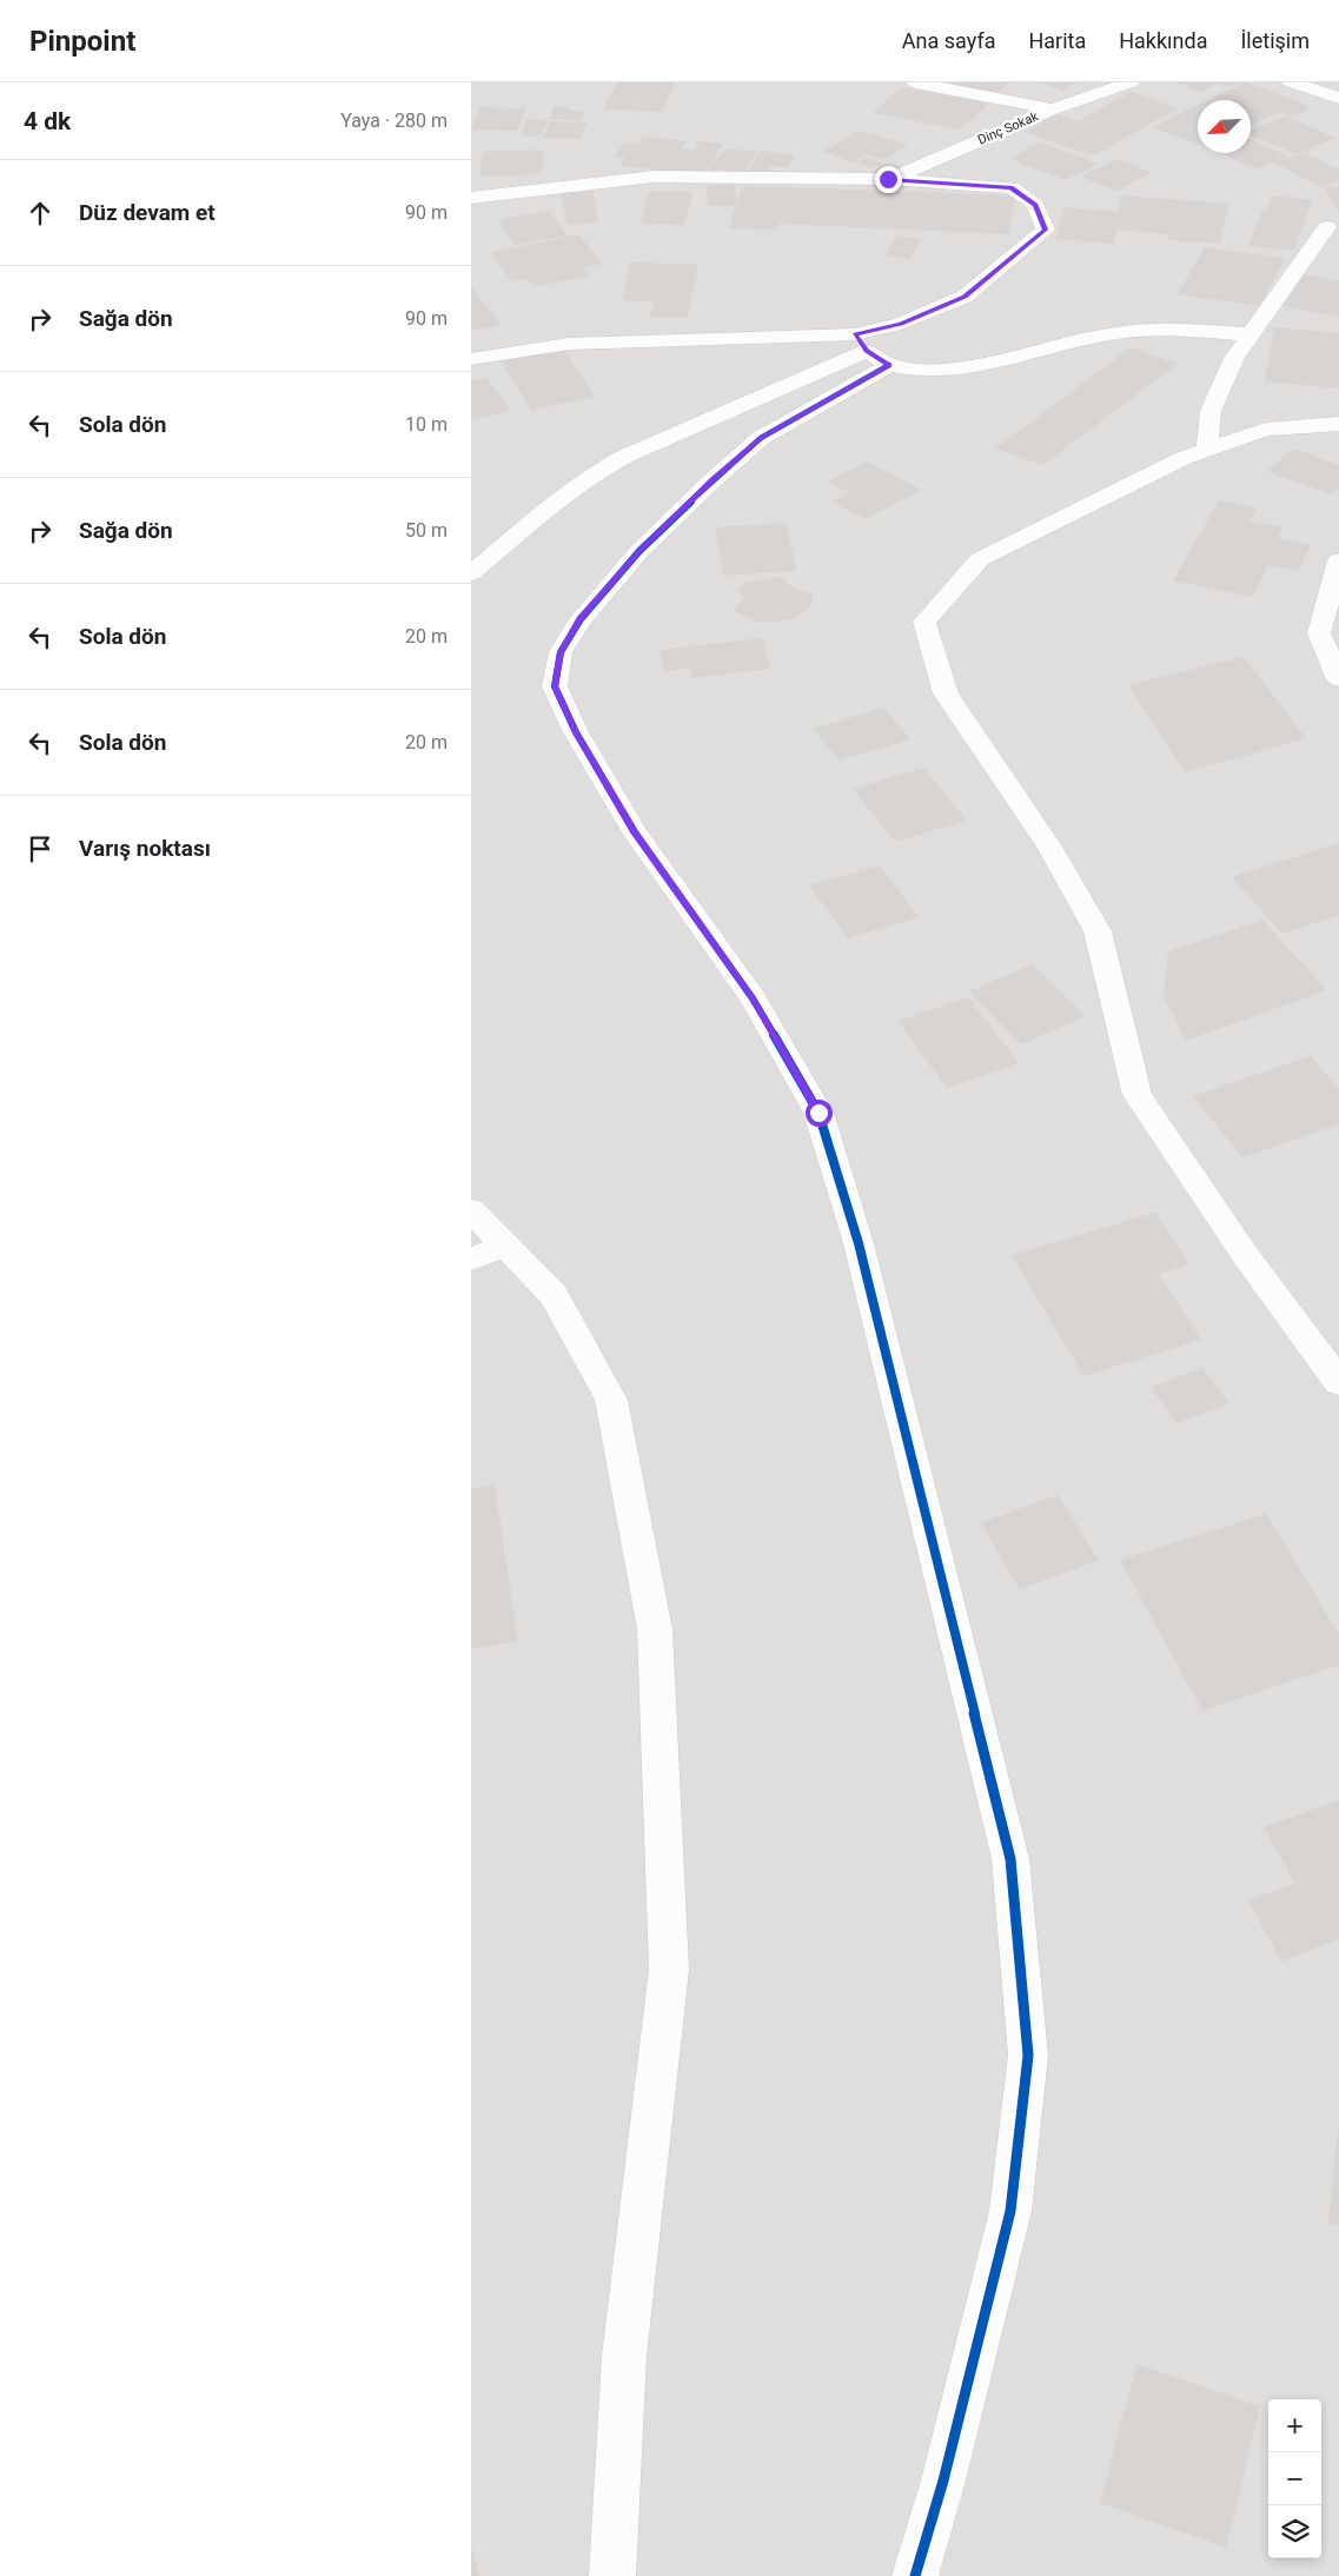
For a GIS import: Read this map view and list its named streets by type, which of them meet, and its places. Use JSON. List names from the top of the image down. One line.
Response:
{"streets":{"street":["Dinç Sokak"]},"north":"bottom left","page":{"header":"Pinpoint","nav":["Ana sayfa","Harita","Hakkında","İletişim"],"heading":["4 dk","Yaya · 280 m"],"list":[["Düz devam et","90 m"],["Sağa dön","90 m"],["Sola dön","10 m"],["Sağa dön","50 m"],["Sola dön","20 m"],["Sola dön","20 m"],"Varış noktası"],"map_buttons":["+","−"]}}
